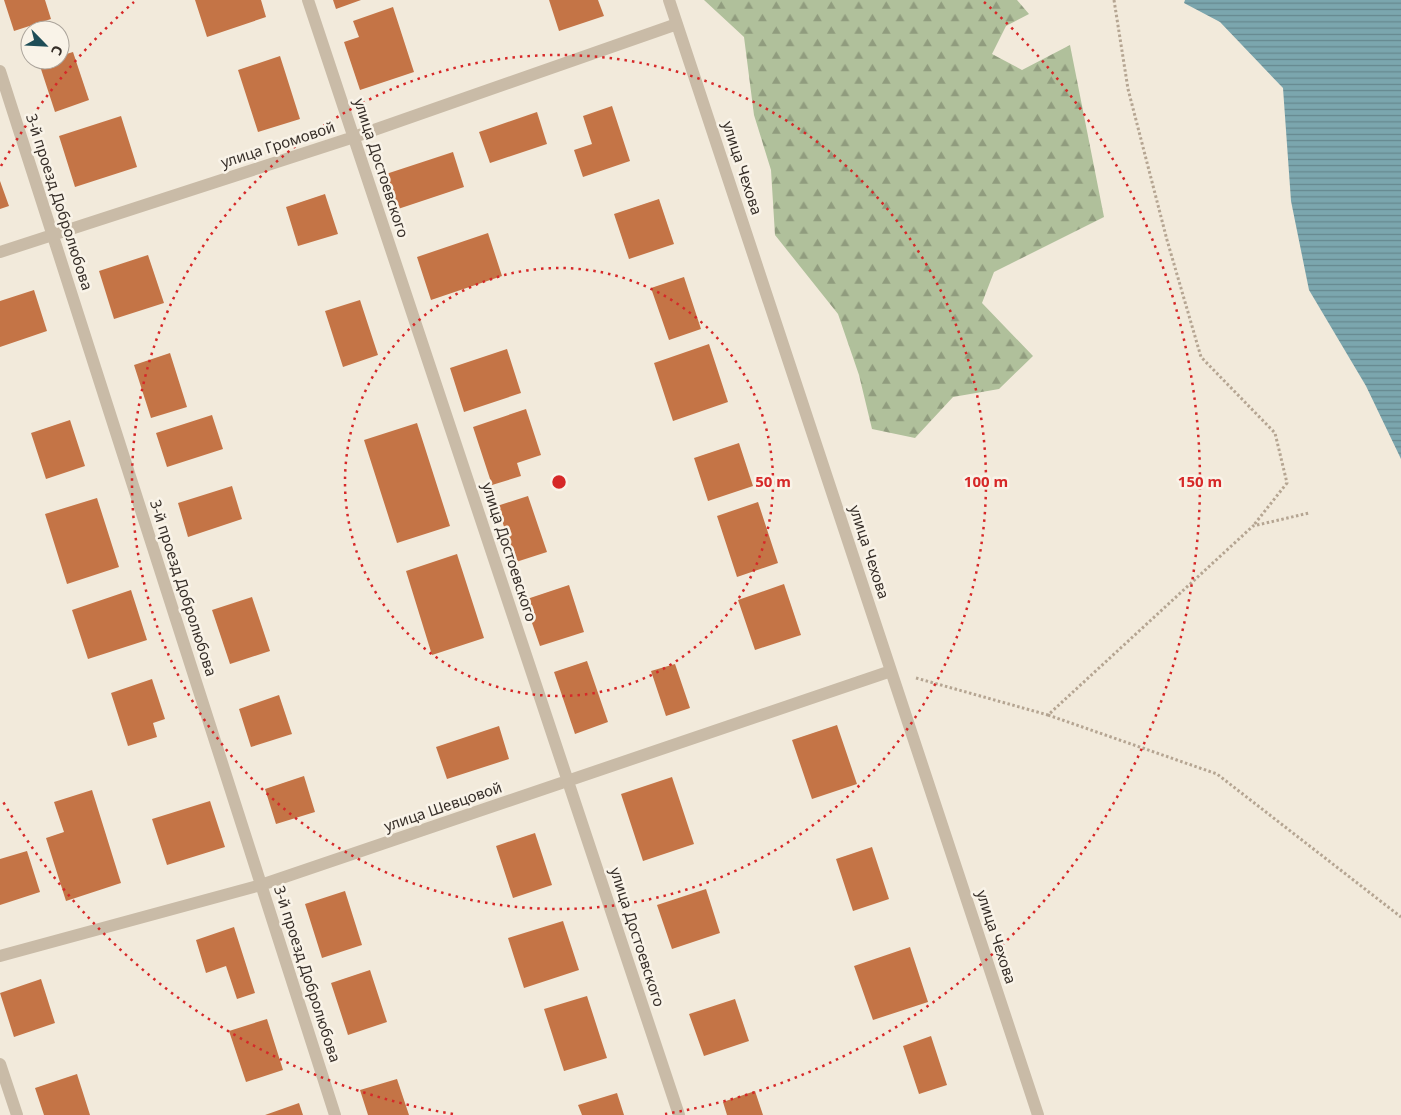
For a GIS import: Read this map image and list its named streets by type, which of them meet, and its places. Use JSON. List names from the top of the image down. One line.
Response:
{"streets":{"street":["улица Громовой","улица Достоевского","улица Чехова","3-й проезд Добролюбова","улица Шевцовой"]},"crossings":[["улица Громовой","улица Достоевского"],["улица Громовой","улица Чехова"],["улица Громовой","3-й проезд Добролюбова"],["улица Достоевского","улица Шевцовой"],["улица Чехова","улица Шевцовой"],["3-й проезд Добролюбова","улица Шевцовой"]],"north":"bottom right","rings":["50 m","100 m","150 m"]}
